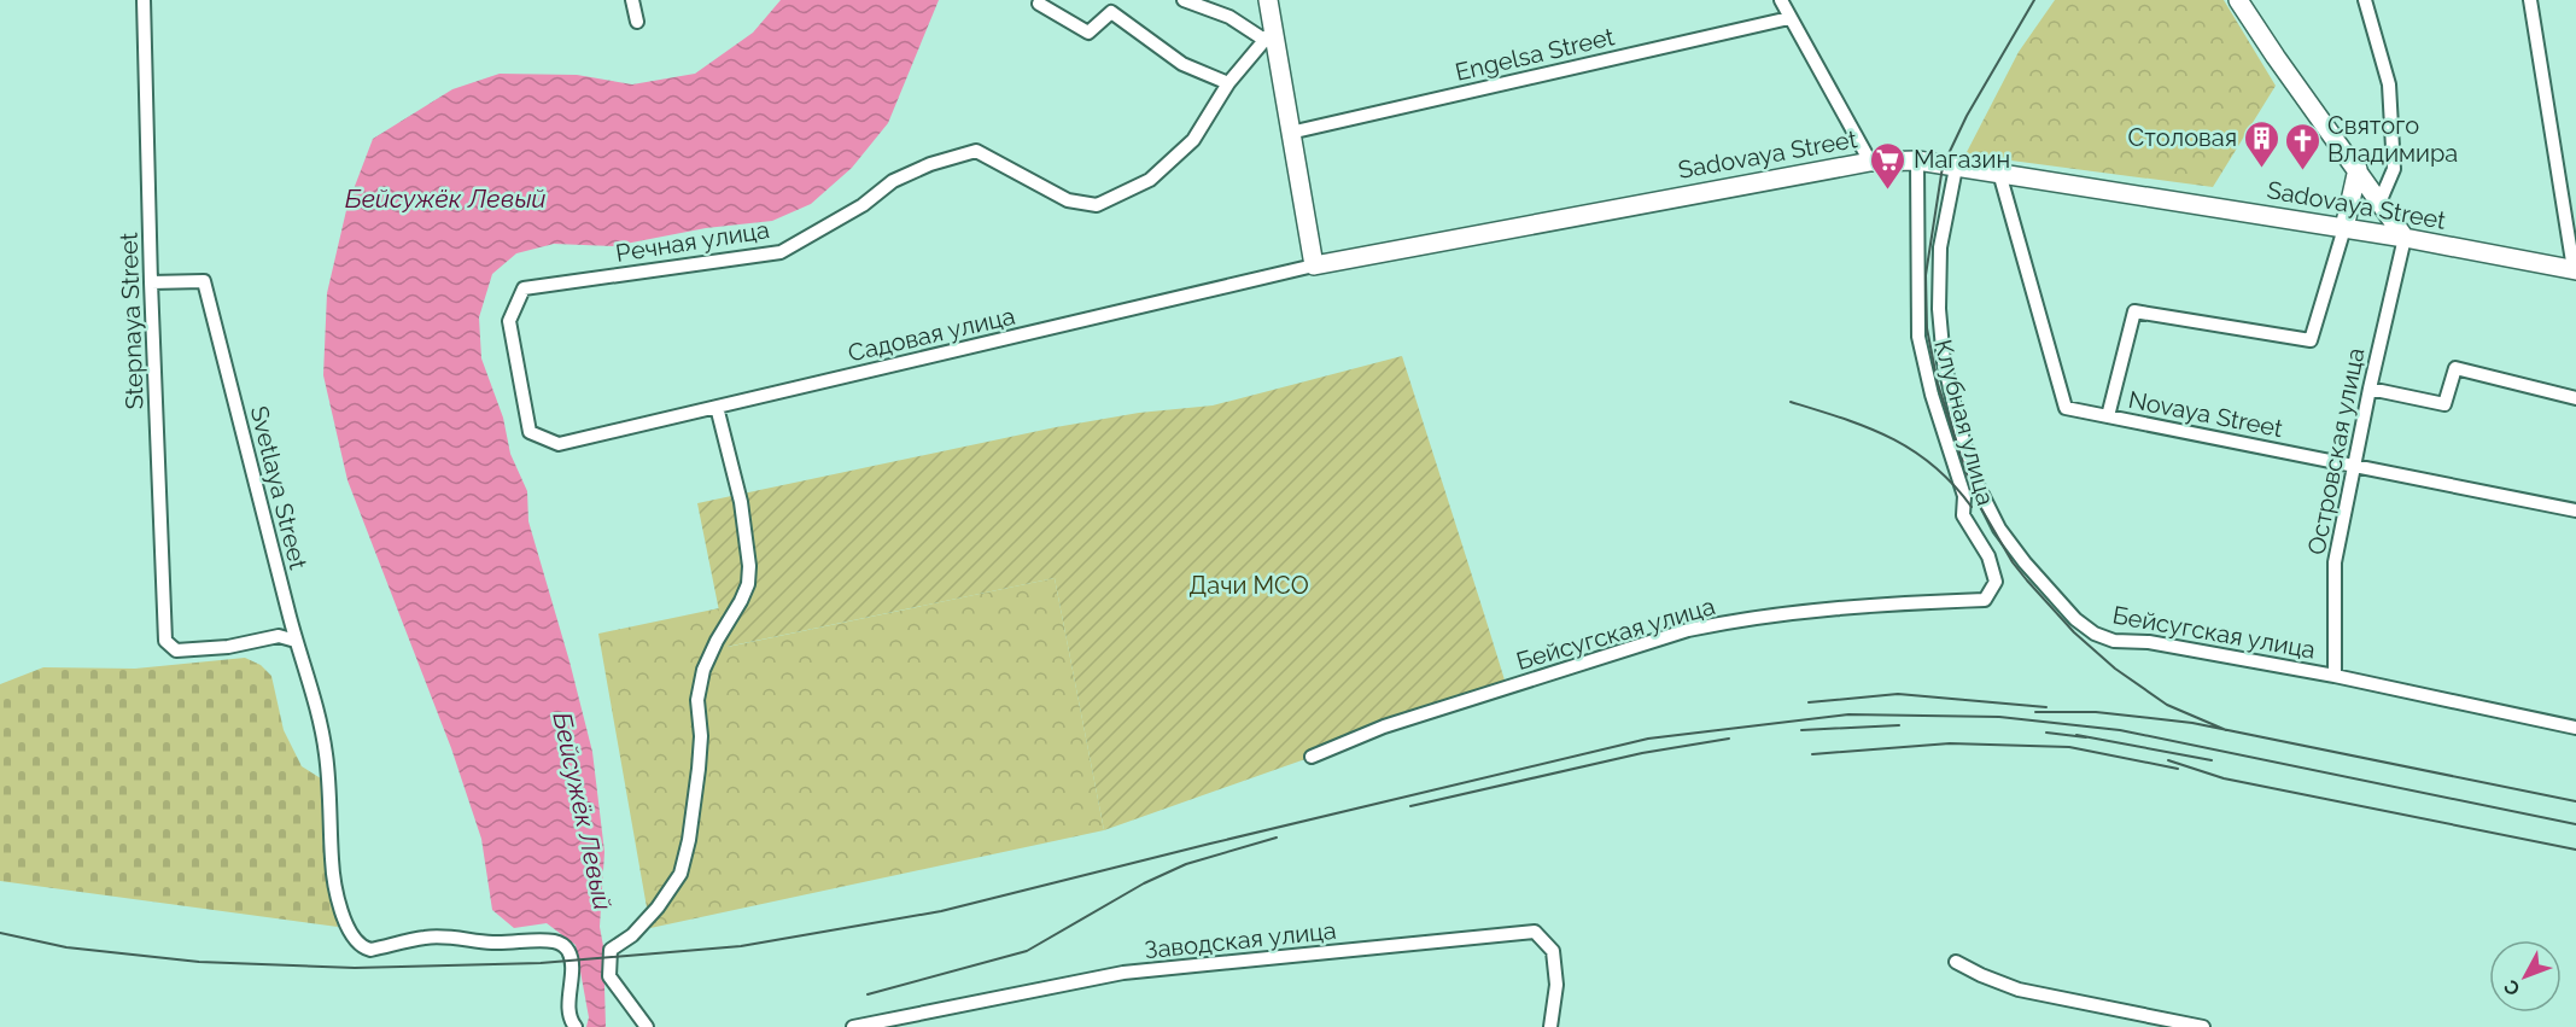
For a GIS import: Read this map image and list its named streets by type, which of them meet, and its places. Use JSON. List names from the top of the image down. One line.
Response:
{"streets":{"street":["Engelsa Street","Sadovaya Street","Речная улица","Stepnaya Street","Садовая улица","Novaya Street","Клубная улица","Островская улица","Svetlaya Street","Бейсугская улица","Заводская улица"]},"crossings":[["Sadovaya Street","Садовая улица"],["Sadovaya Street","Novaya Street"],["Sadovaya Street","Клубная улица"],["Sadovaya Street","Островская улица"],["Sadovaya Street","Бейсугская улица"],["Речная улица","Садовая улица"],["Stepnaya Street","Svetlaya Street"],["Novaya Street","Островская улица"],["Клубная улица","Бейсугская улица"],["Островская улица","Бейсугская улица"]],"water":["Бейсужёк Левый"],"parks":["Дачи МСО"],"places":{"building":["Столовая"],"church":["Святого Владимира"],"supermarket":["Магазин"]},"north":"bottom left"}
